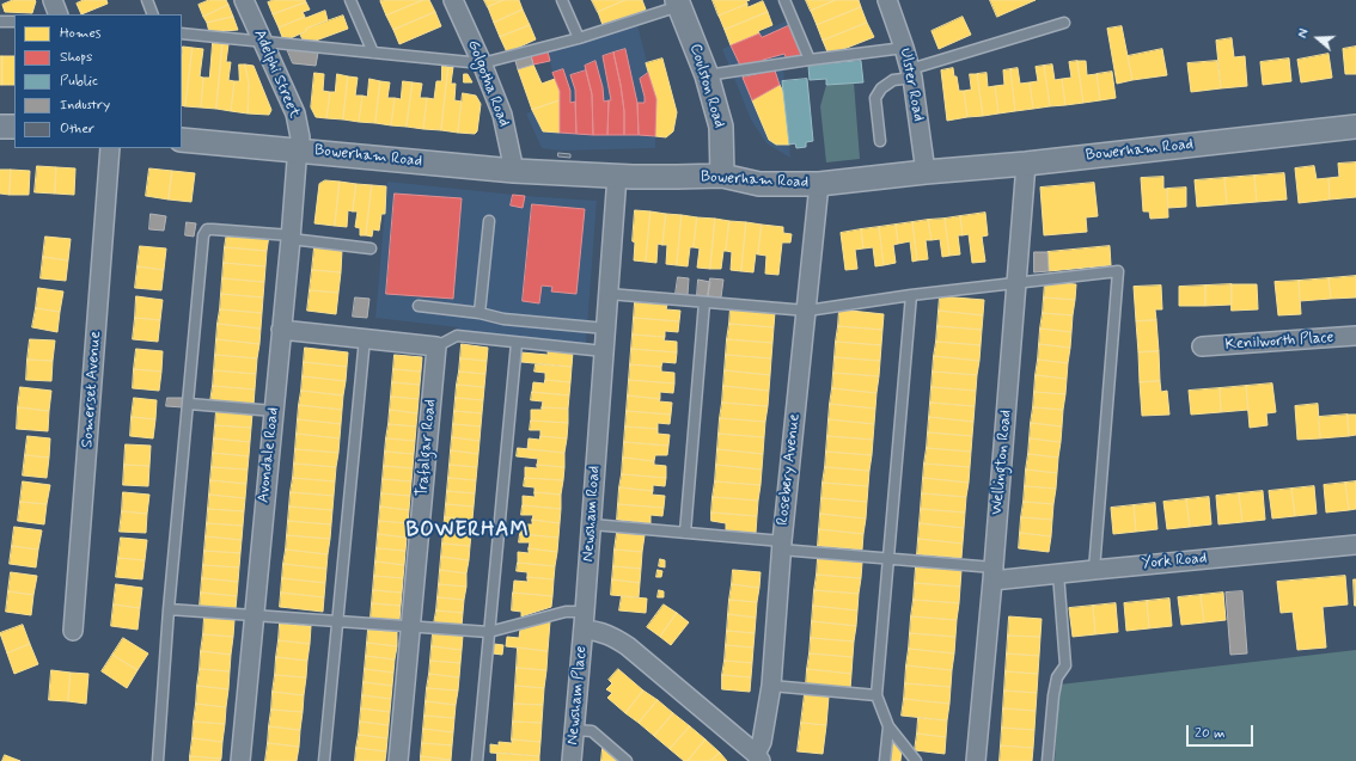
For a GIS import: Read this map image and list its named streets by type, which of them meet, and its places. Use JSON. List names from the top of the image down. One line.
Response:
{"streets":{"street":["Adelphi Street","Golgotha Road","Ulster Road","Coulston Road","Bowerham Road","Kenilworth Place","Somerset Avenue","Trafalgar Road","Avondale Road","Wellington Road","Rosebery Avenue","Newsham Road","York Road","Newsham Place"]},"crossings":[["Adelphi Street","Bowerham Road"],["Adelphi Street","Avondale Road"],["Golgotha Road","Bowerham Road"],["Ulster Road","Bowerham Road"],["Coulston Road","Bowerham Road"],["Bowerham Road","Avondale Road"],["Bowerham Road","Wellington Road"],["Bowerham Road","Rosebery Avenue"],["Bowerham Road","Newsham Road"],["Wellington Road","York Road"],["Newsham Road","Newsham Place"]],"districts":["BOWERHAM"],"legend":["Homes","Shops","Public","Industry","Other"],"scale_bar":"20 m","north":"left"}
